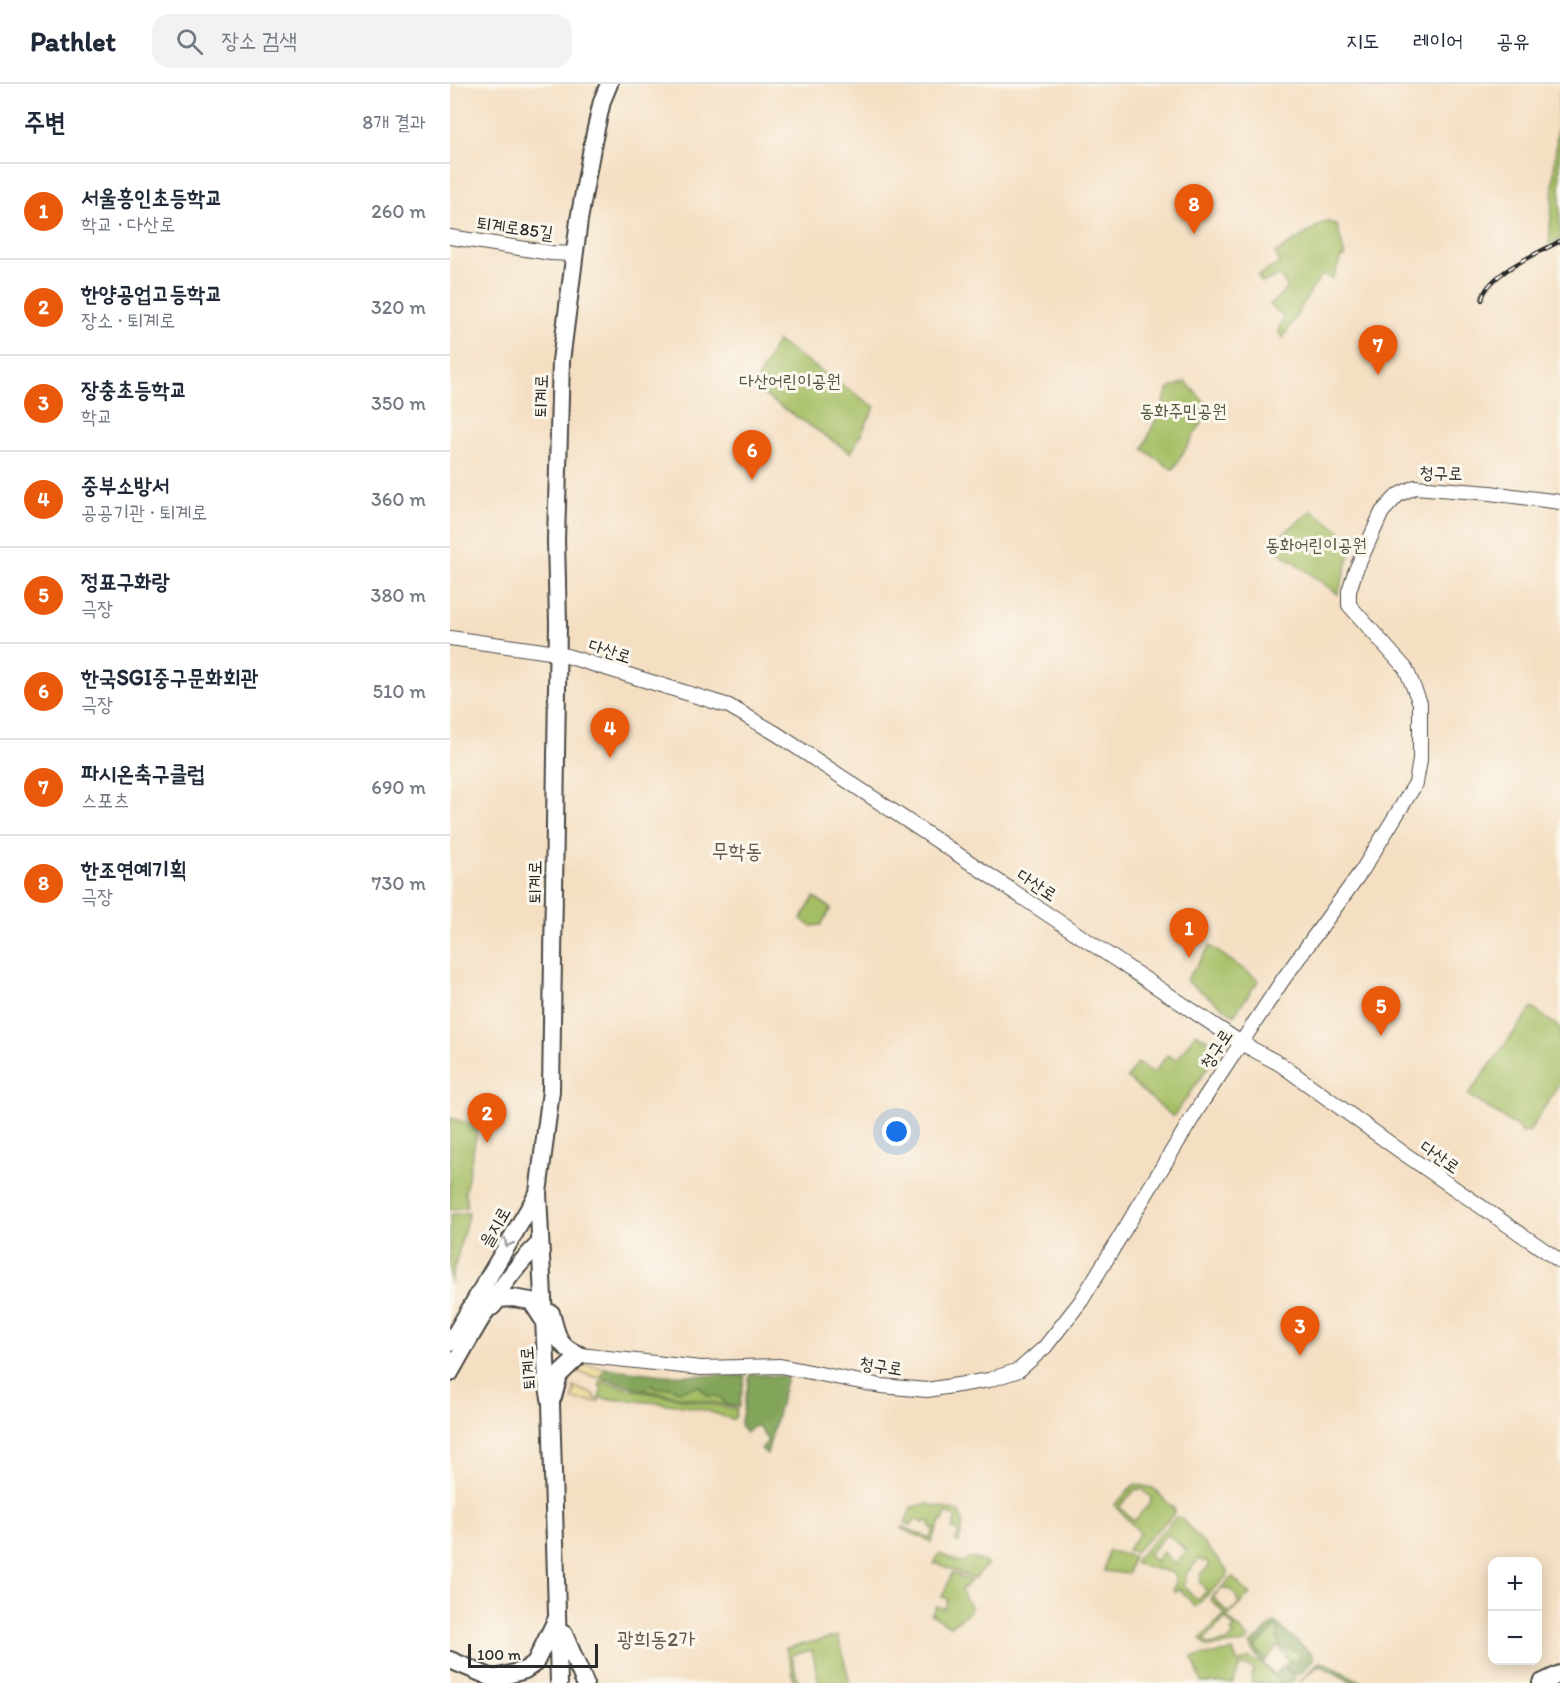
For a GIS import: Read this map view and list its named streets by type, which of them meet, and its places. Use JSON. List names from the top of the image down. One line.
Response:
{"streets":{"main road":["퇴계로85길","퇴계로","청구로","다산로","을지로"]},"crossings":[["퇴계로85길","퇴계로"],["퇴계로","다산로"],["퇴계로","을지로"],["청구로","다산로"]],"districts":["무학동","광희동2가"],"parks":["다산어린이공원","동화주민공원","동화어린이공원"],"scale_bar":"100 m","page":{"header":"Pathlet","search":"장소 검색","nav":["지도","레이어","공유"],"heading":["주변","8개 결과"],"list":[{"mark":"1","name":"서울흥인초등학교","note":"학교 · 다산로","value":"260 m"},{"mark":"2","name":"한양공업고등학교","note":"장소 · 퇴계로","value":"320 m"},{"mark":"3","name":"장충초등학교","note":"학교","value":"350 m"},{"mark":"4","name":"중부소방서","note":"공공기관 · 퇴계로","value":"360 m"},{"mark":"5","name":"정표구화랑","note":"극장","value":"380 m"},{"mark":"6","name":"한국SGI중구문화회관","note":"극장","value":"510 m"},{"mark":"7","name":"파시온축구클럽","note":"스포츠","value":"690 m"},{"mark":"8","name":"한조연예기획","note":"극장","value":"730 m"}],"pins":["8","7","6","4","1","5","2","3"],"map_buttons":["+","−"],"scale":"100 m"}}
